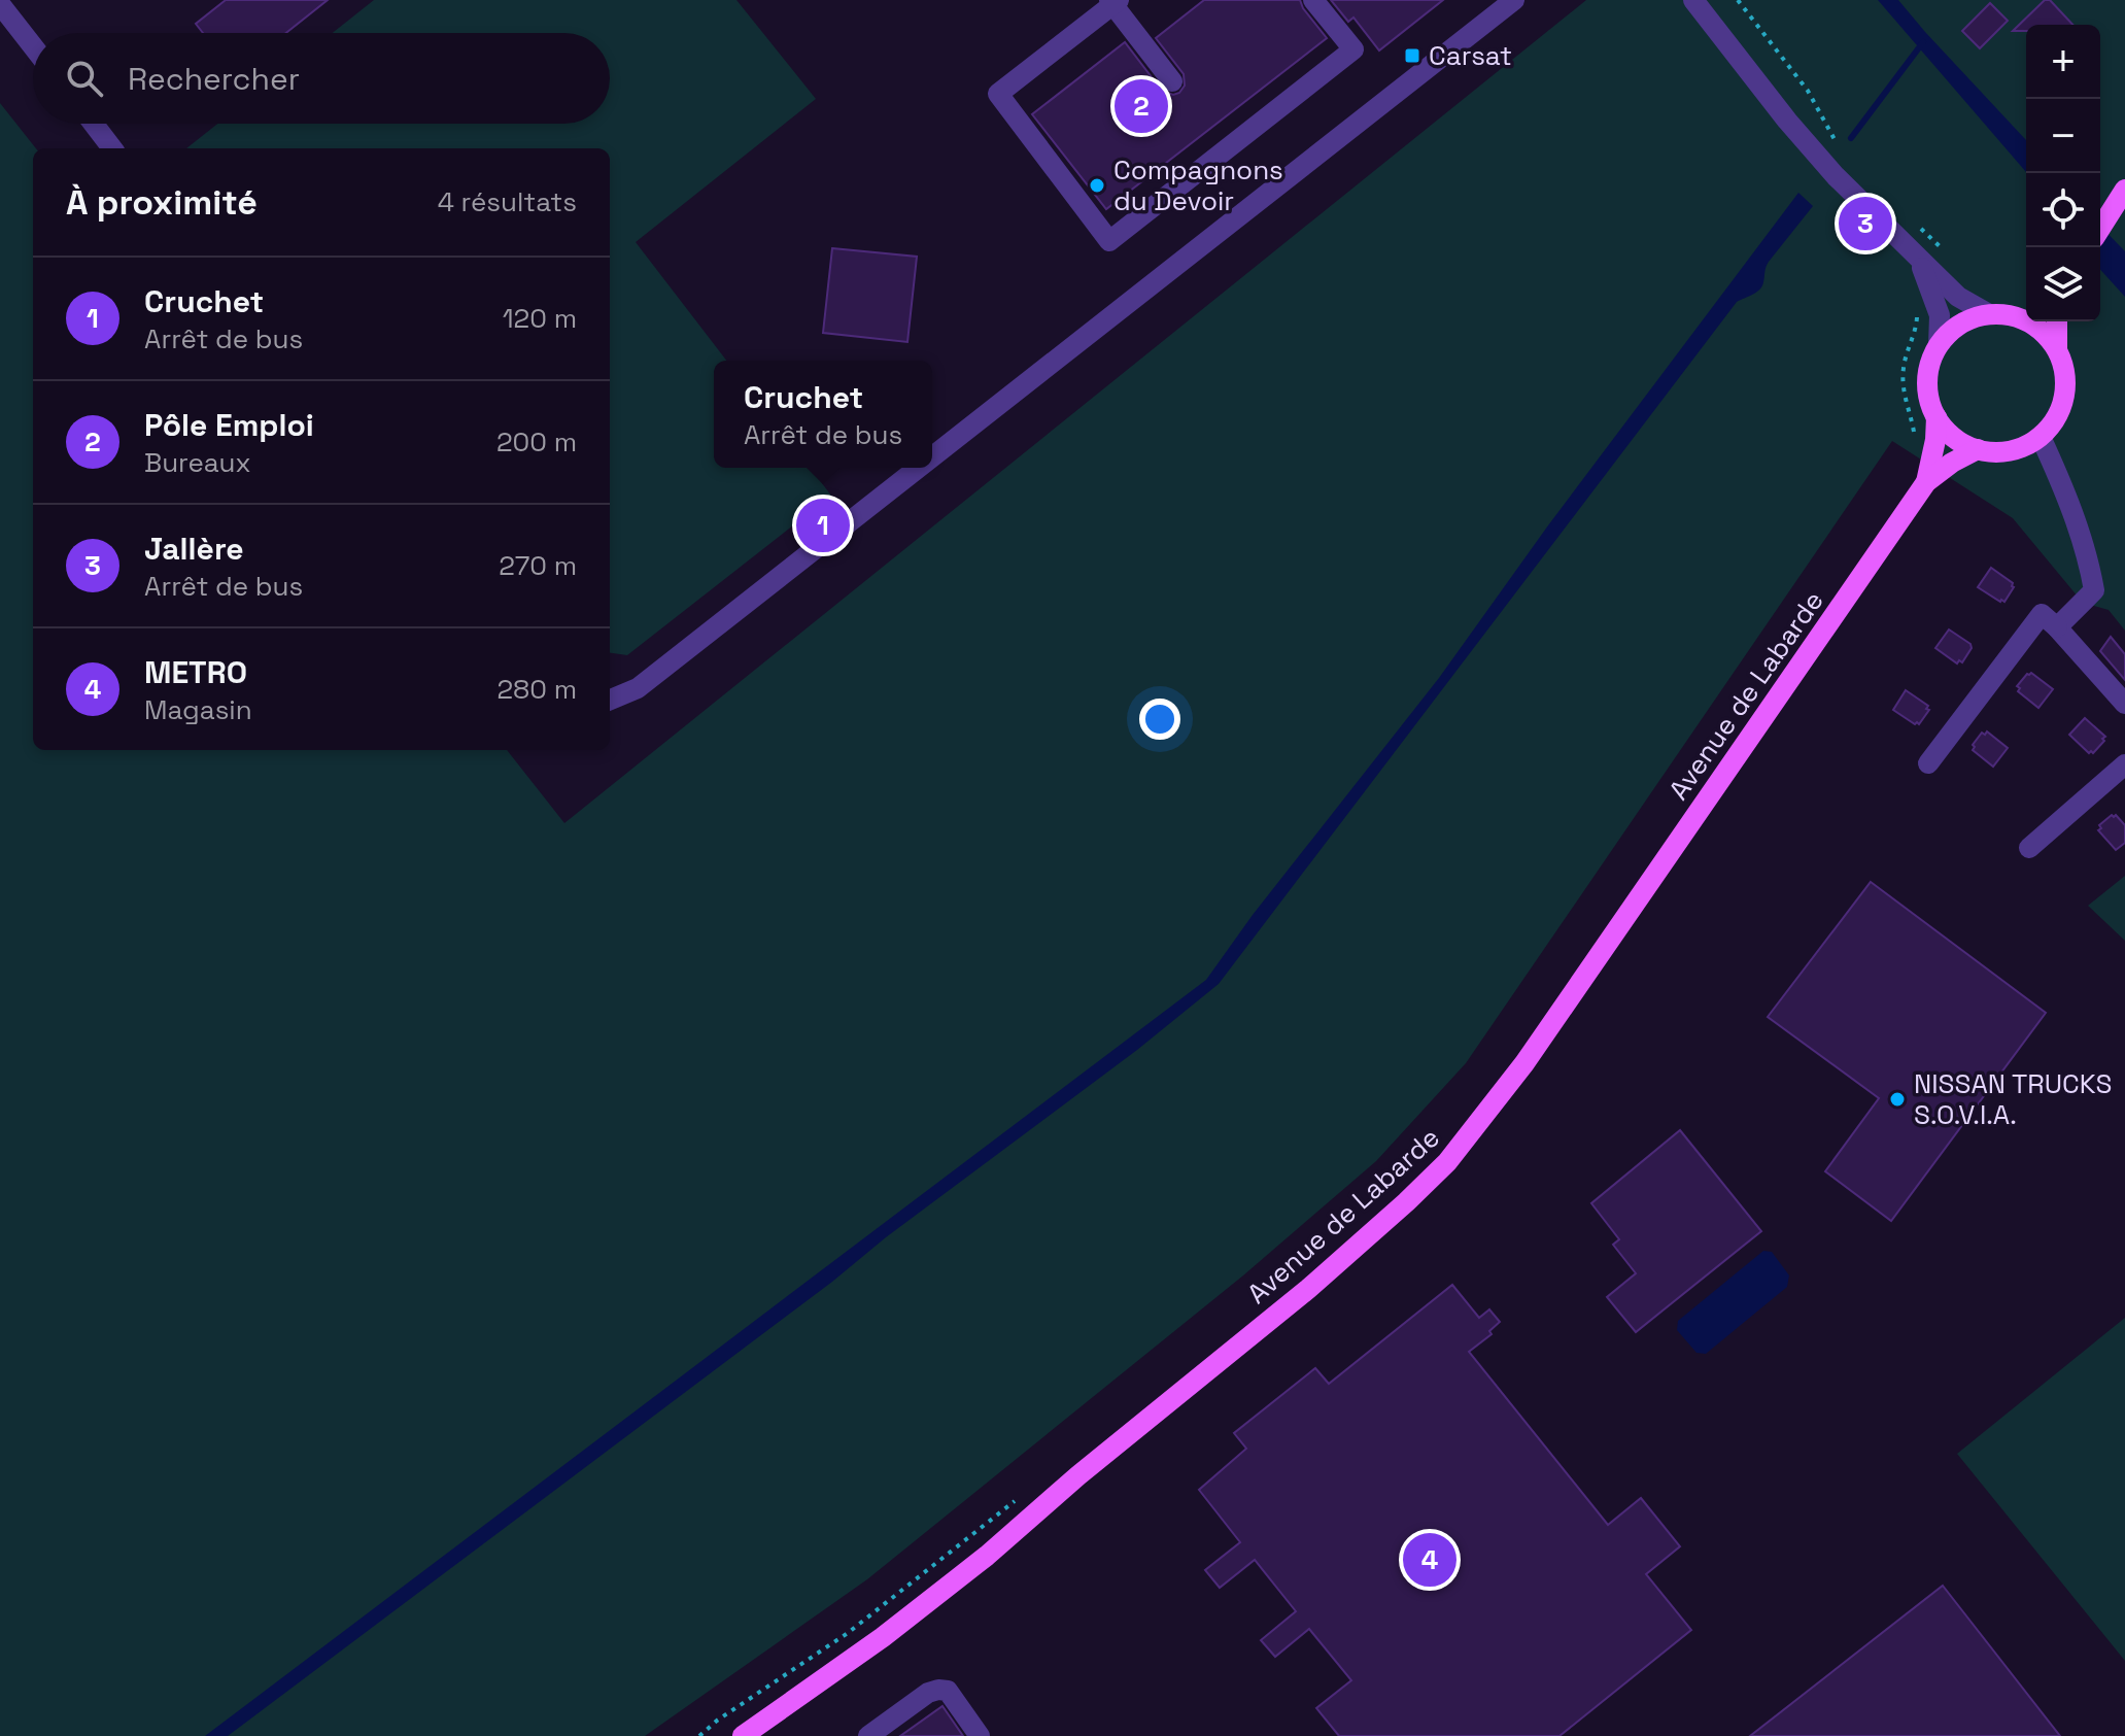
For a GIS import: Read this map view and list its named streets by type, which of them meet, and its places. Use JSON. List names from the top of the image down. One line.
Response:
{"streets":{"main road":["Avenue de Labarde"]},"places":{"transit":["Carsat"],"other":["Compagnons du Devoir","NISSAN TRUCKS S.O.V.I.A."]},"page":{"map_buttons":["+","−"],"search":"Rechercher","pins":["2","3","1","4"],"heading":["À proximité","4 résultats"],"list":[{"mark":"1","name":"Cruchet","note":"Arrêt de bus","value":"120 m"},{"mark":"2","name":"Pôle Emploi","note":"Bureaux","value":"200 m"},{"mark":"3","name":"Jallère","note":"Arrêt de bus","value":"270 m"},{"mark":"4","name":"METRO","note":"Magasin","value":"280 m"}],"popup":["Cruchet","Arrêt de bus"]}}
